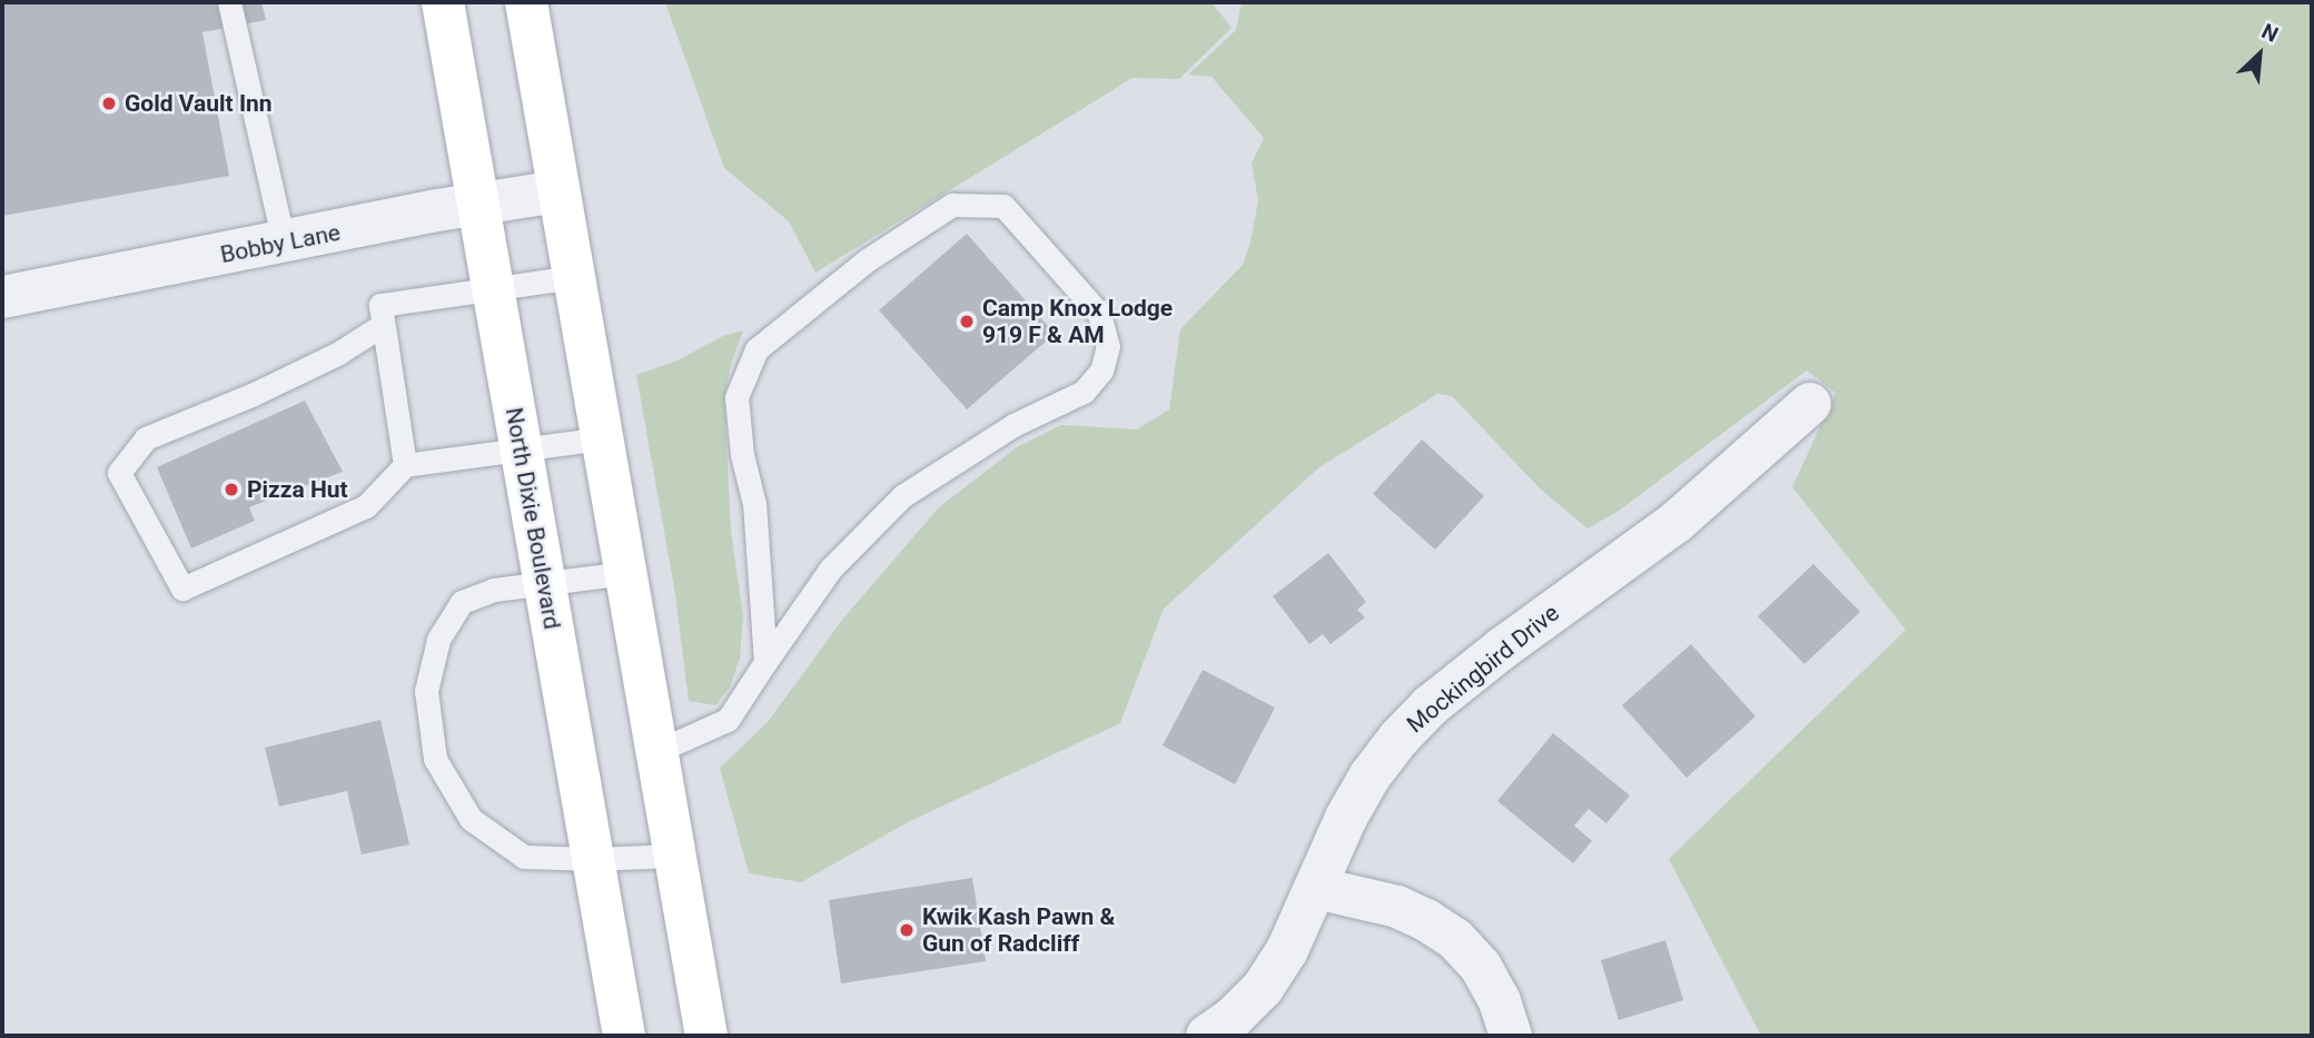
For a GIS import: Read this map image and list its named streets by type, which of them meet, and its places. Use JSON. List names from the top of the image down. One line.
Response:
{"streets":{"highway":["North Dixie Boulevard"],"street":["Bobby Lane","Mockingbird Drive"]},"crossings":[["Bobby Lane","North Dixie Boulevard"]],"places":["Gold Vault Inn","Camp Knox Lodge 919 F & AM","Pizza Hut","Kwik Kash Pawn & Gun of Radcliff"],"north":"top right"}
